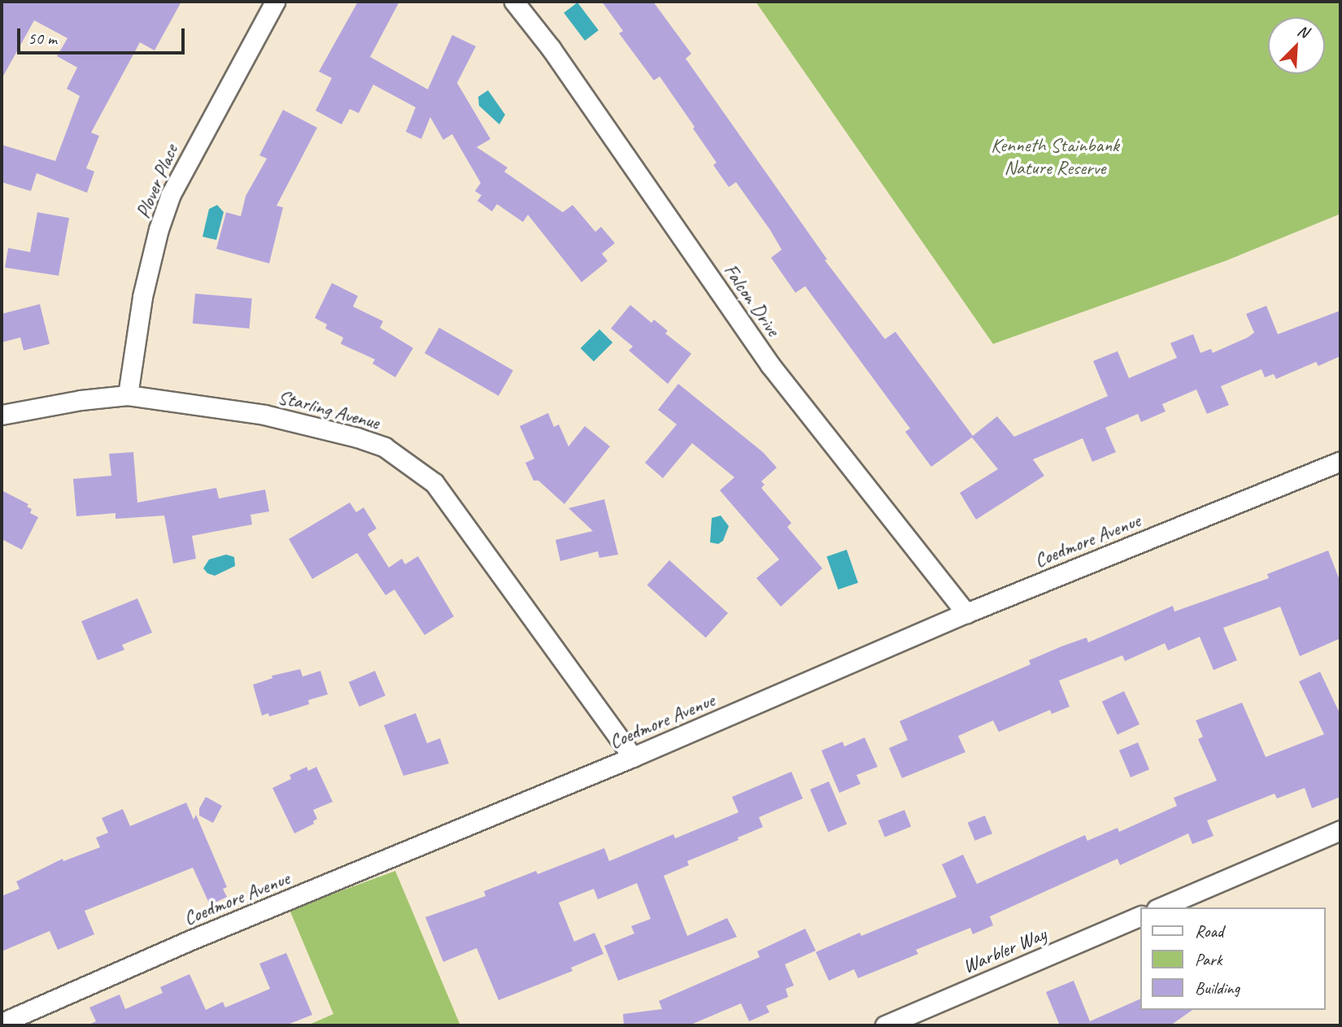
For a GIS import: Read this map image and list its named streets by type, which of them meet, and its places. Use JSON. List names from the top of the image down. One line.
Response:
{"streets":{"street":["Plover Place","Falcon Drive","Starling Avenue","Coedmore Avenue","Warbler Way"]},"crossings":[["Plover Place","Starling Avenue"],["Falcon Drive","Coedmore Avenue"],["Starling Avenue","Coedmore Avenue"]],"parks":["Kenneth Stainbank Nature Reserve"],"legend":["Road","Park","Building"],"scale_bar":"50 m","north":"top right"}
